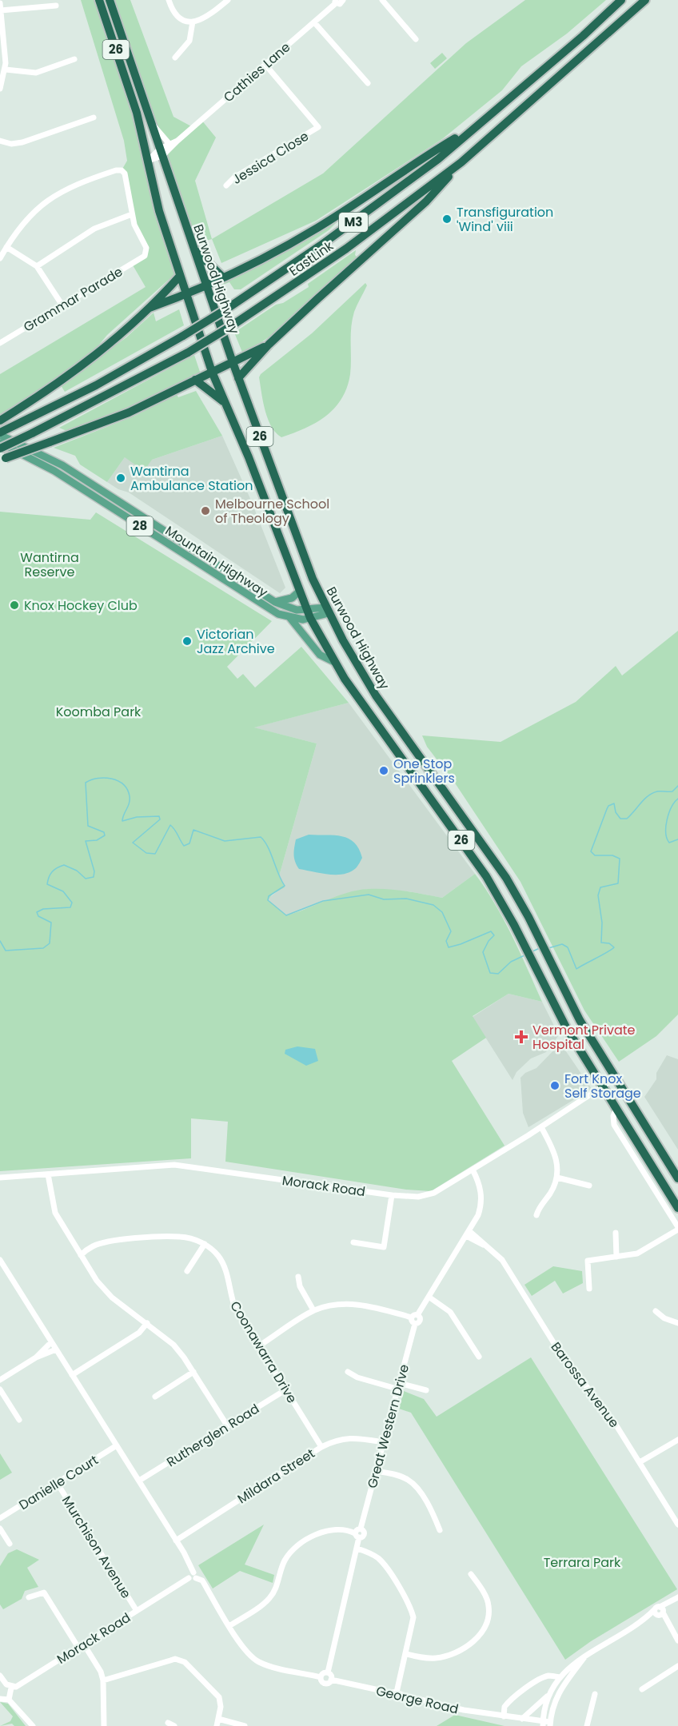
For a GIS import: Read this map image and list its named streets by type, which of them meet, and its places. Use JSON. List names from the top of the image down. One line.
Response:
{"streets":{"highway":["26","M3","EastLink","Burwood Highway"],"main road":["28","Mountain Highway"],"street":["Cathies Lane","Jessica Close","Grammar Parade","Morack Road","Coonawarra Drive","Barossa Avenue","Great Western Drive","Rutherglen Road","Mildara Street","Danielle Court","Murchison Avenue","George Road"]},"crossings":[["26","Cathies Lane"],["26","Mountain Highway"],["26","Morack Road"],["Cathies Lane","Jessica Close"],["Cathies Lane","Burwood Highway"],["EastLink","Mountain Highway"],["Burwood Highway","Mountain Highway"],["Burwood Highway","Morack Road"],["Morack Road","Great Western Drive"],["Morack Road","Murchison Avenue"],["Coonawarra Drive","Rutherglen Road"],["Coonawarra Drive","Mildara Street"],["Barossa Avenue","Great Western Drive"],["Great Western Drive","Mildara Street"],["Danielle Court","Murchison Avenue"]],"parks":["Wantirna Reserve","Koomba Park","Terrara Park"],"places":{"other":["Transfiguration 'Wind' viii","Wantirna Ambulance Station","Melbourne School of Theology","Knox Hockey Club","Victorian Jazz Archive","One Stop Sprinklers","Fort Knox Self Storage"],"health":["Vermont Private Hospital"]}}
